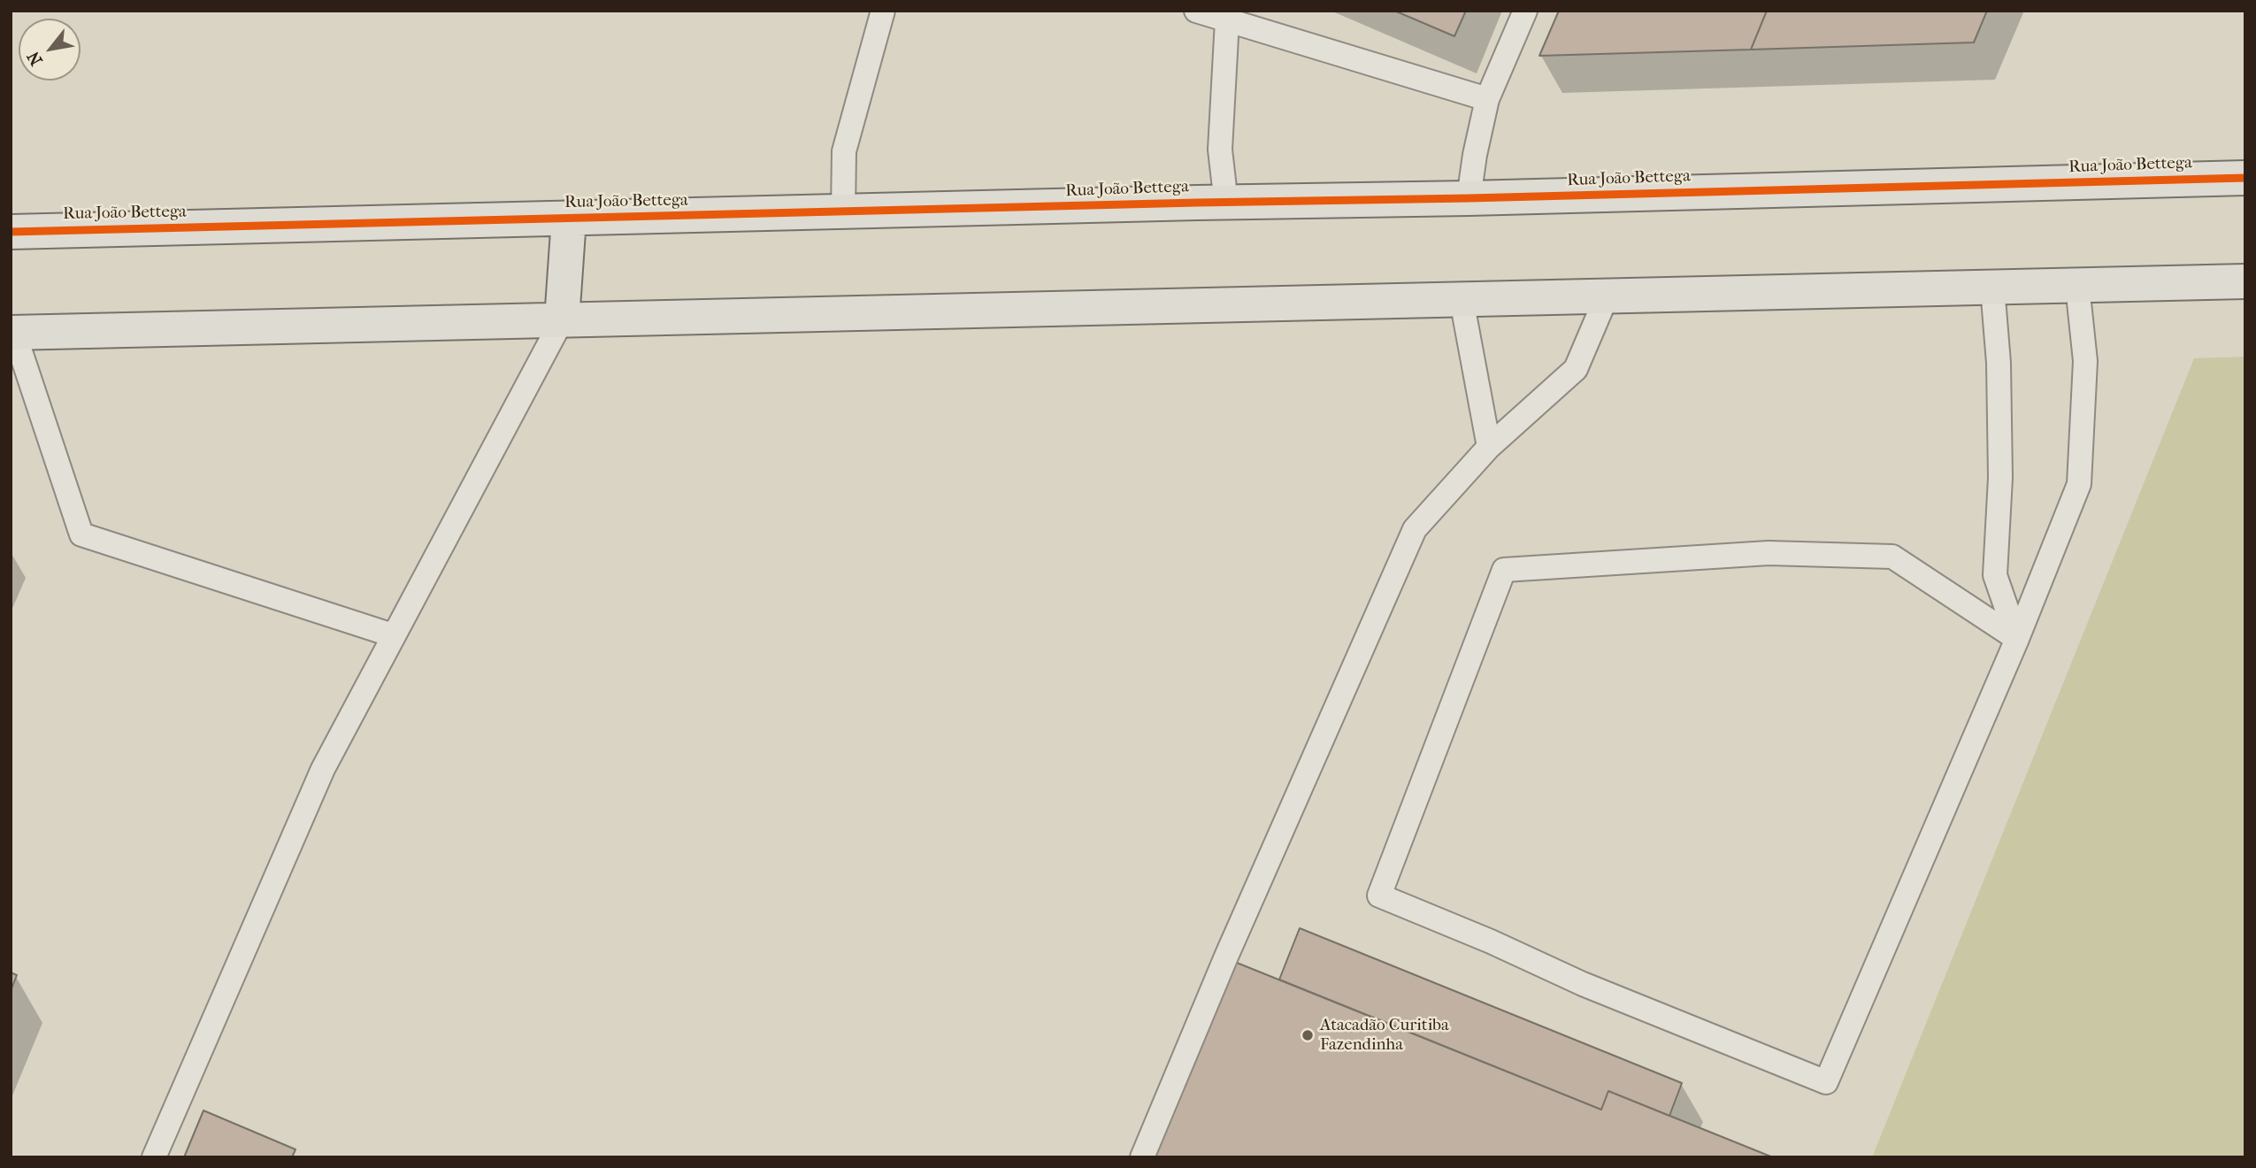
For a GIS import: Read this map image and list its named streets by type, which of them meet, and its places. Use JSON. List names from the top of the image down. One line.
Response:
{"streets":{"main road":["Rua João Bettega"]},"places":["Atacadão Curitiba Fazendinha"],"north":"bottom left"}
